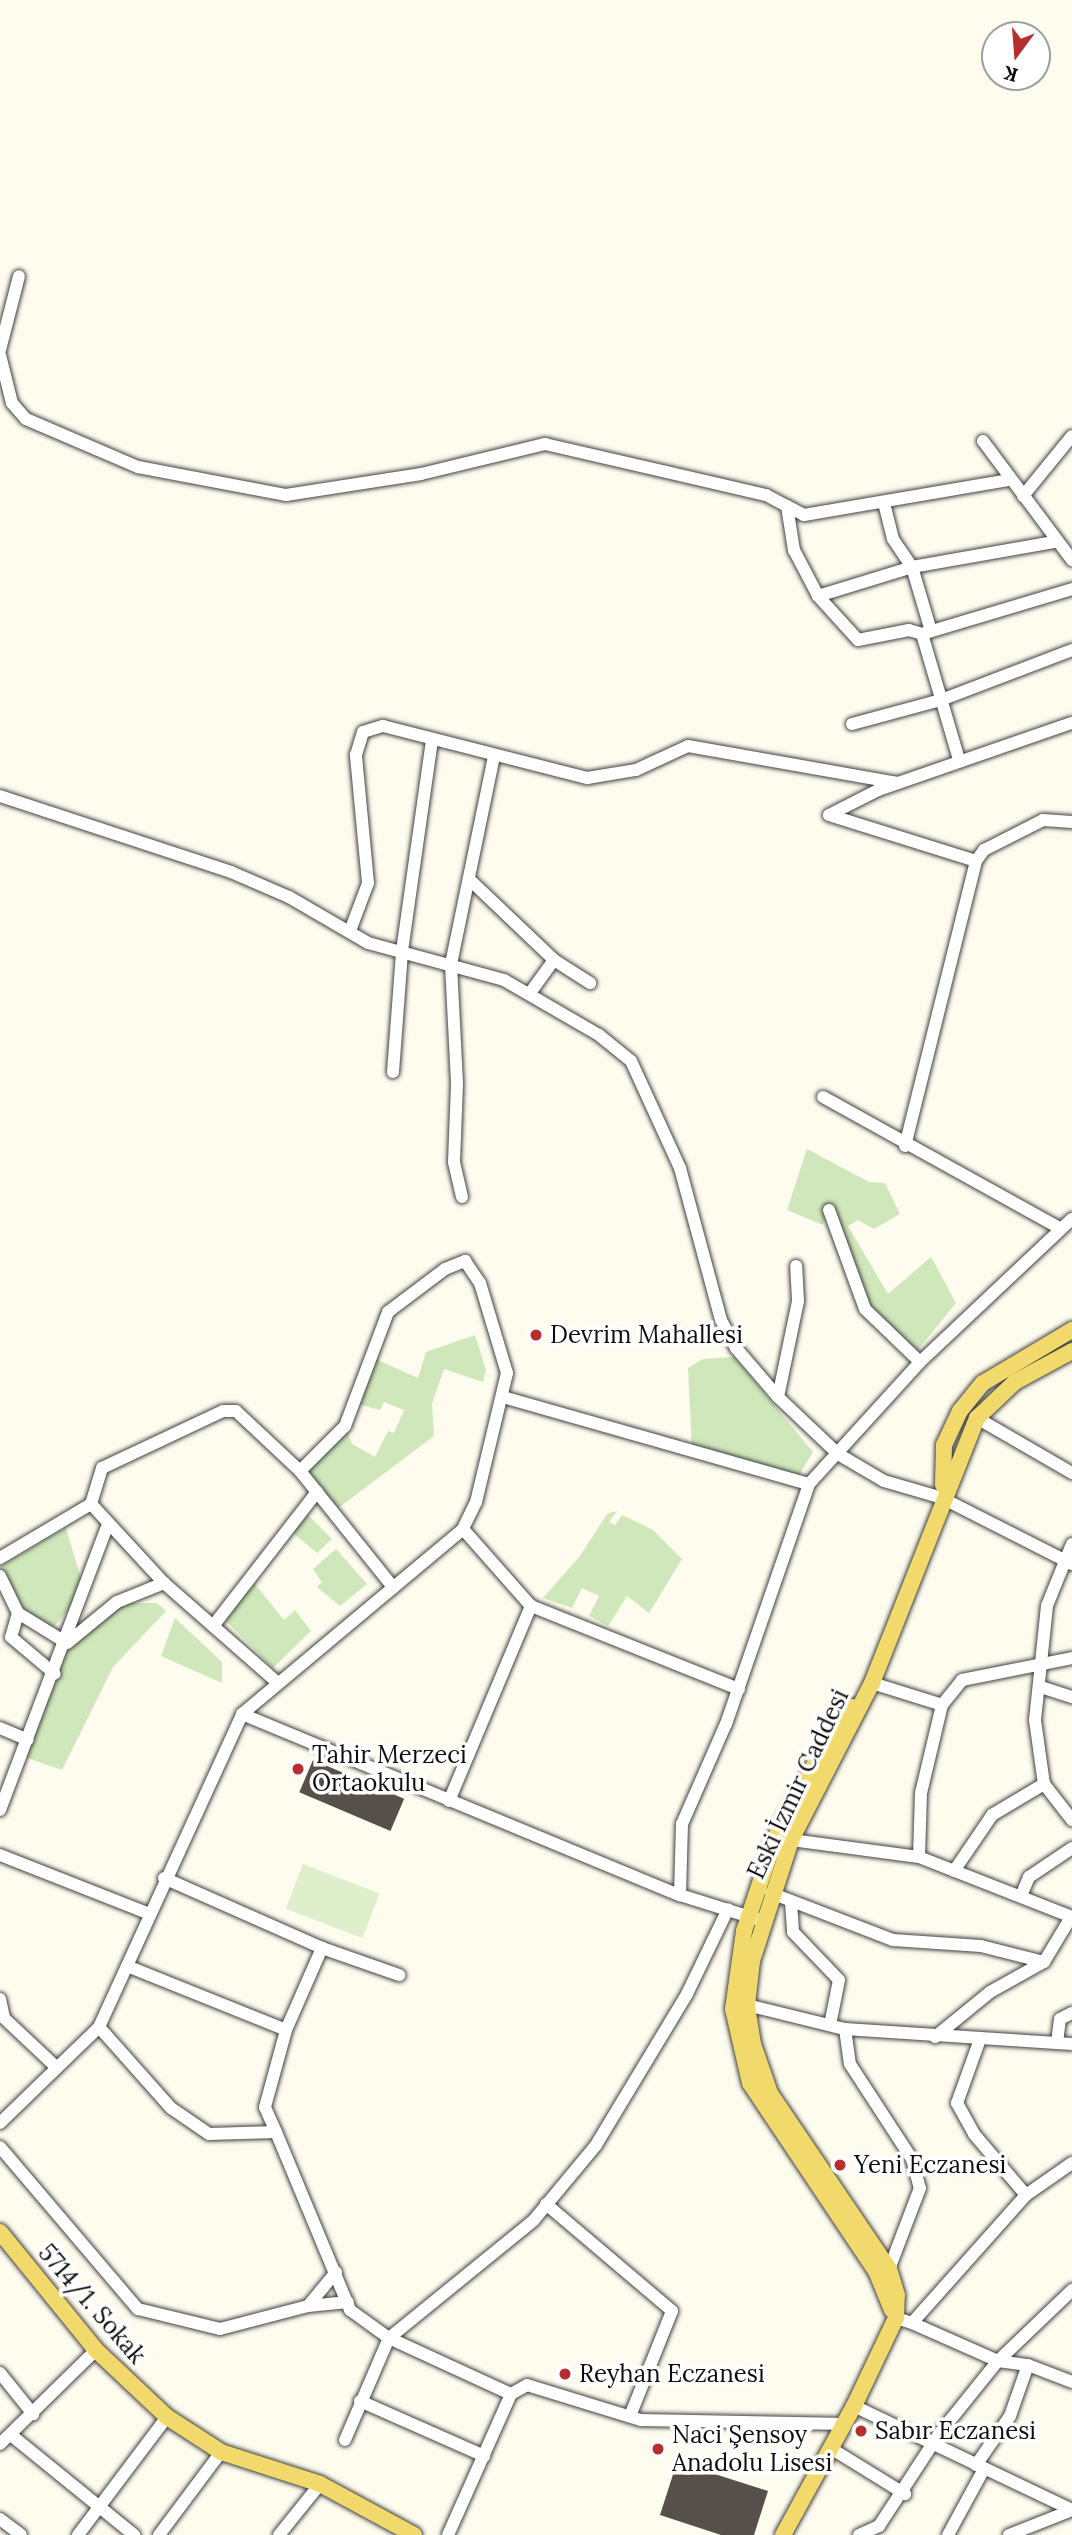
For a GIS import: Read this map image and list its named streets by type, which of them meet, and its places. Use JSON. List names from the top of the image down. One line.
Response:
{"streets":{"main road":["Eski İzmir Caddesi","5714/1. Sokak"]},"places":["Devrim Mahallesi","Tahir Merzeci Ortaokulu","Yeni Eczanesi","Reyhan Eczanesi","Sabır Eczanesi","Naci Şensoy Anadolu Lisesi"],"north":"bottom"}
